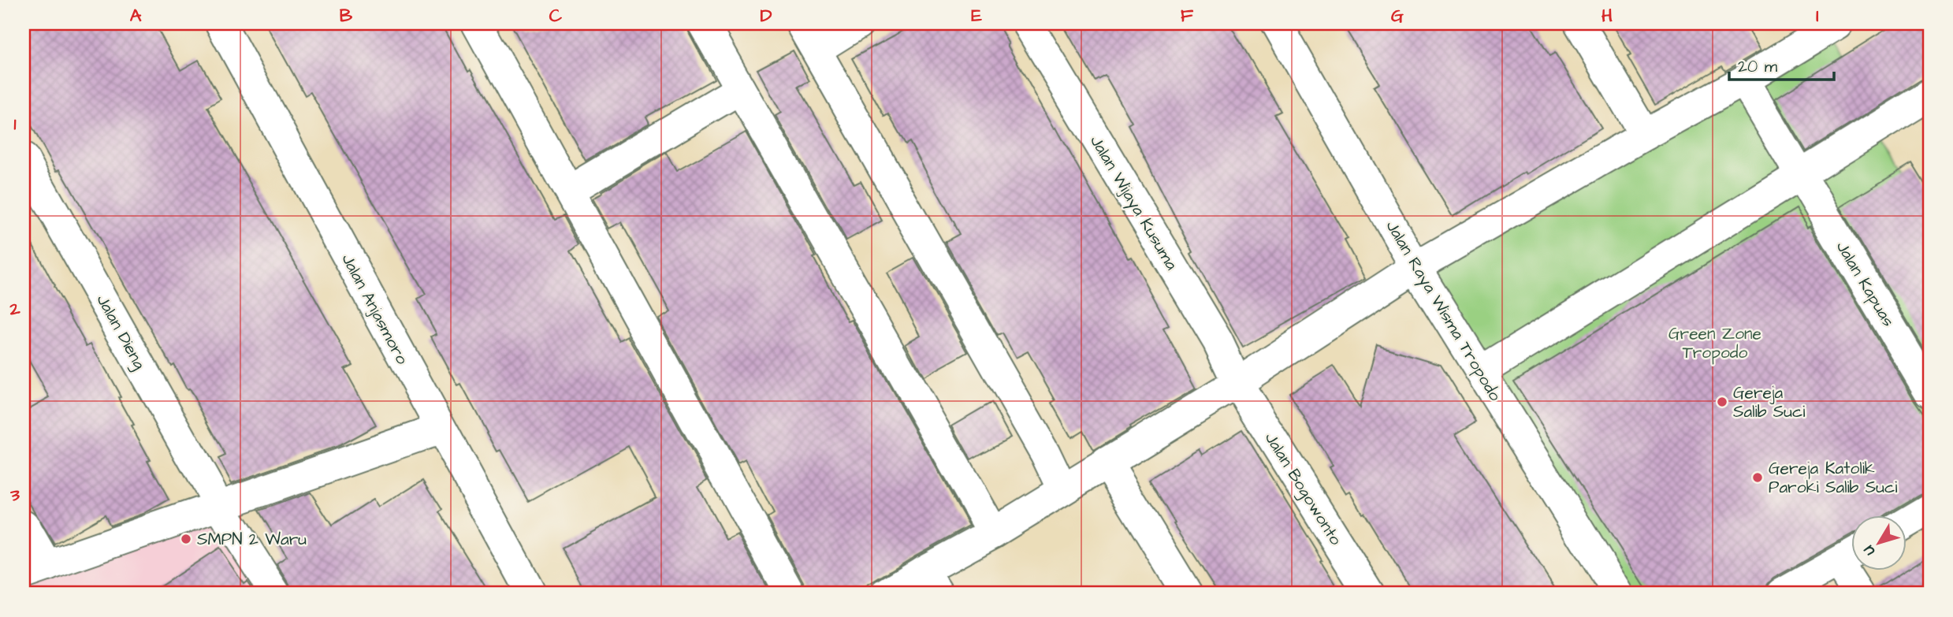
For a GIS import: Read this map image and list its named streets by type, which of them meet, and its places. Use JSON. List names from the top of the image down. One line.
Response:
{"streets":{"street":["Jalan Wijaya Kusuma","Jalan Kapuas","Jalan Anjasmoro","Jalan Raya Wisma Tropodo","Jalan Dieng","Jalan Bogowonto"]},"crossings":[["Jalan Wijaya Kusuma","Jalan Bogowonto"]],"parks":["Green Zone Tropodo"],"places":["Gereja Salib Suci","Gereja Katolik Paroki Salib Suci","SMPN 2 Waru"],"scale_bar":"20 m","north":"bottom left","grid":{"columns":["A","B","C","D","E","F","G","H","I"],"rows":["1","2","3"]}}
